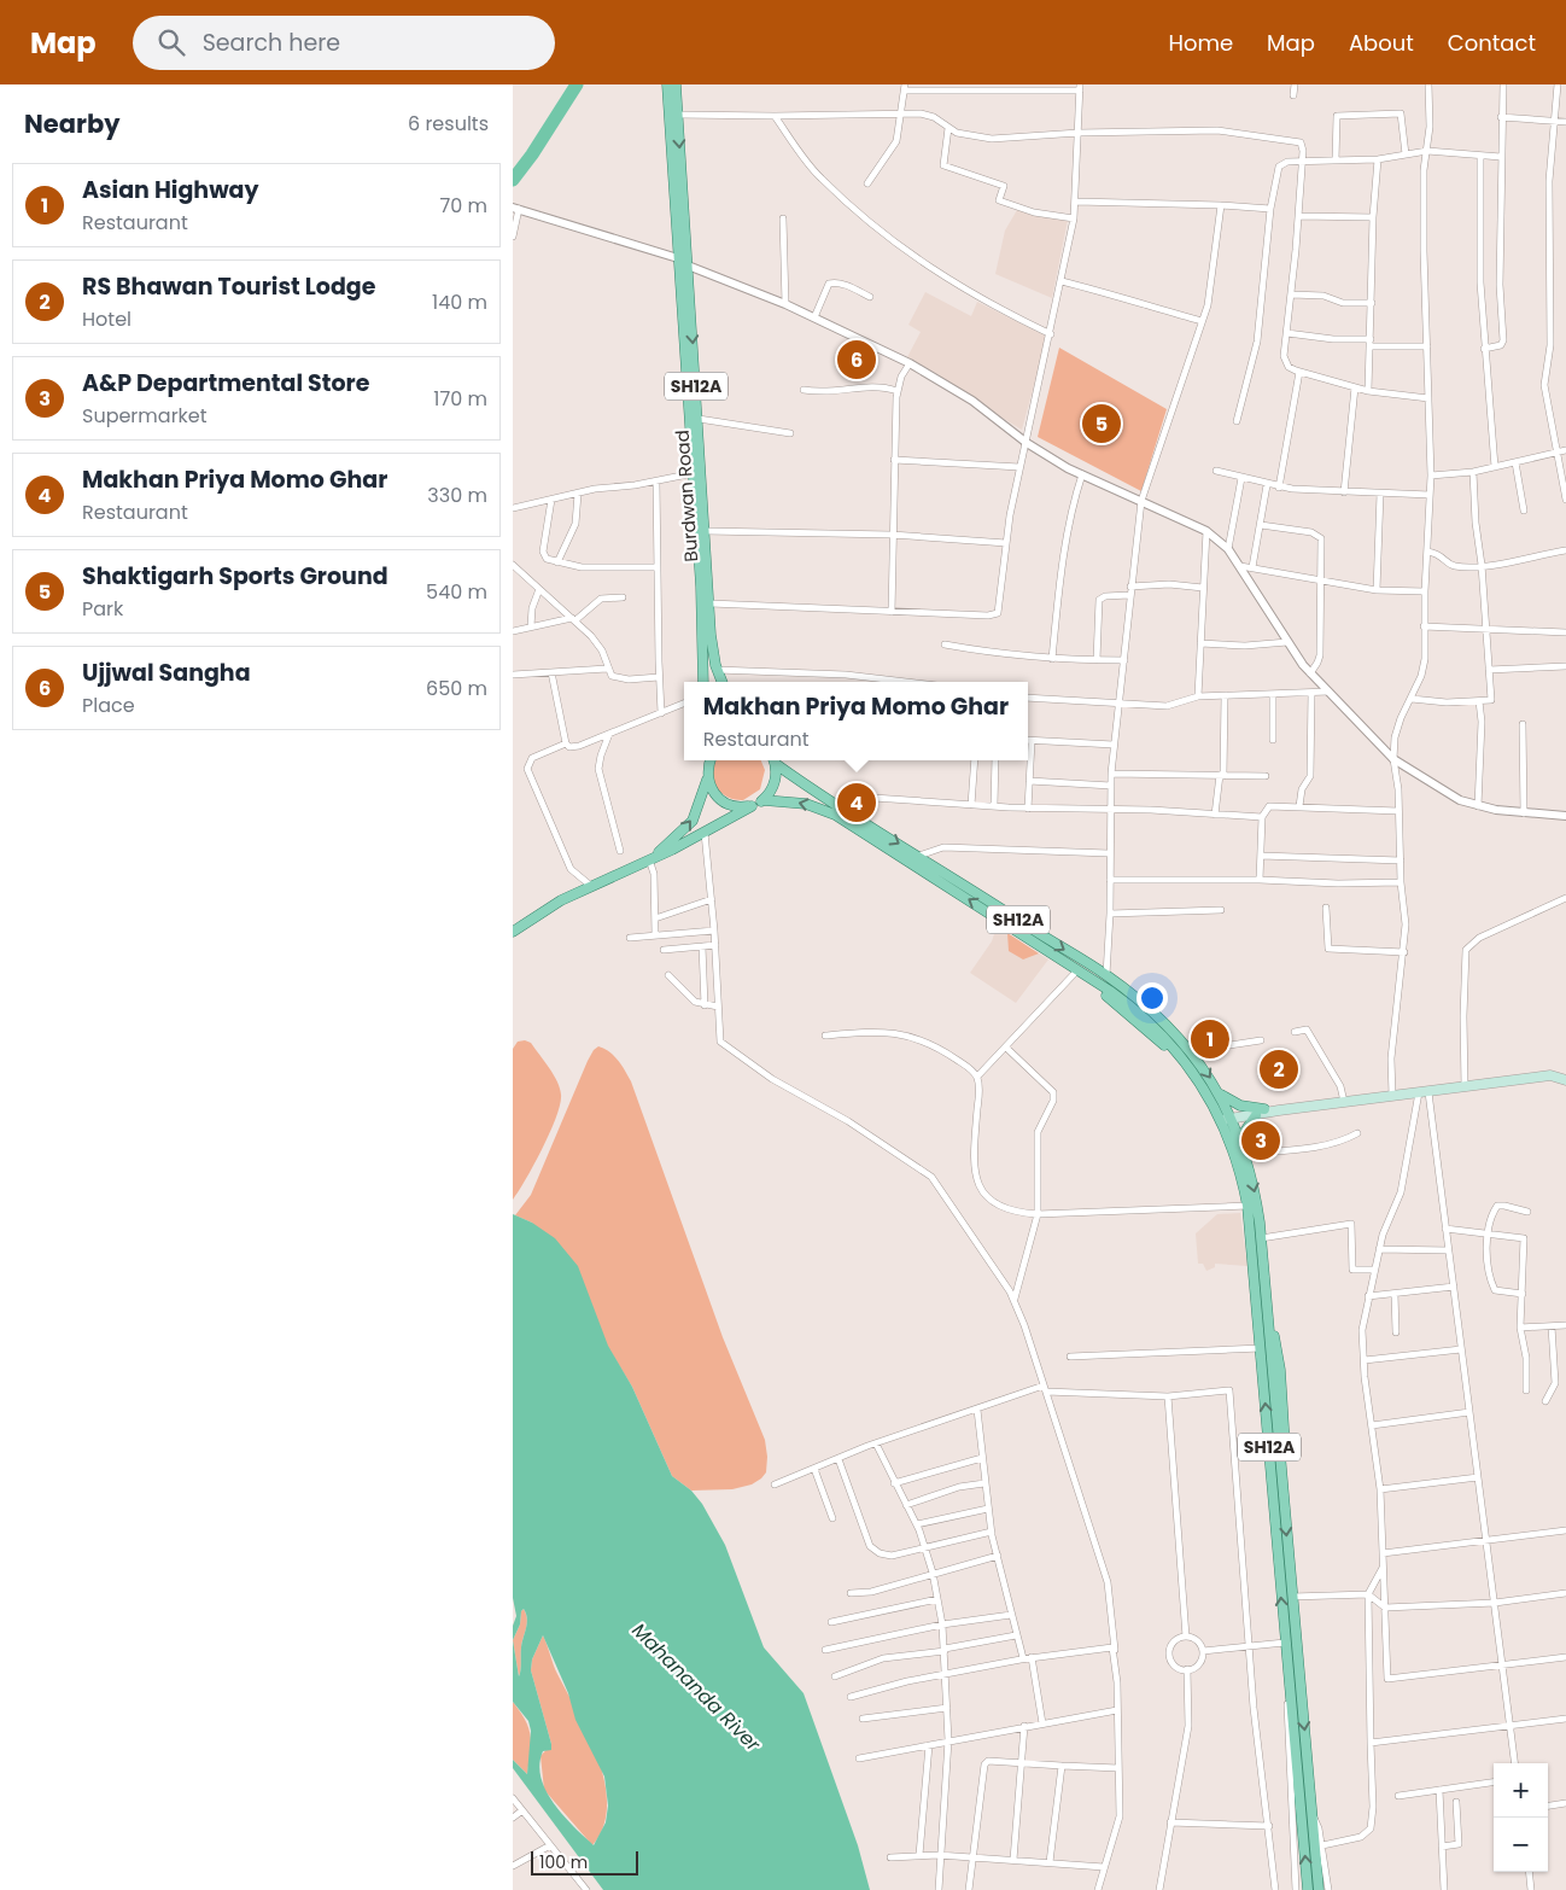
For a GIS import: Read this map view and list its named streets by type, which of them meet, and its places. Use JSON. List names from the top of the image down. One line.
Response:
{"streets":{"main road":["SH12A","Burdwan Road"]},"water":["Mahananda River"],"scale_bar":"100 m","page":{"header":"Map","search":"Search here","nav":["Home","Map","About","Contact"],"heading":["Nearby","6 results"],"list":[{"mark":"1","name":"Asian Highway","note":"Restaurant","value":"70 m"},{"mark":"2","name":"RS Bhawan Tourist Lodge","note":"Hotel","value":"140 m"},{"mark":"3","name":"A&P Departmental Store","note":"Supermarket","value":"170 m"},{"mark":"4","name":"Makhan Priya Momo Ghar","note":"Restaurant","value":"330 m"},{"mark":"5","name":"Shaktigarh Sports Ground","note":"Park","value":"540 m"},{"mark":"6","name":"Ujjwal Sangha","note":"Place","value":"650 m"}],"pins":["6","5","4","1","2","3"],"popup":["Makhan Priya Momo Ghar","Restaurant"],"map_buttons":["+","−"],"scale":"100 m"}}
